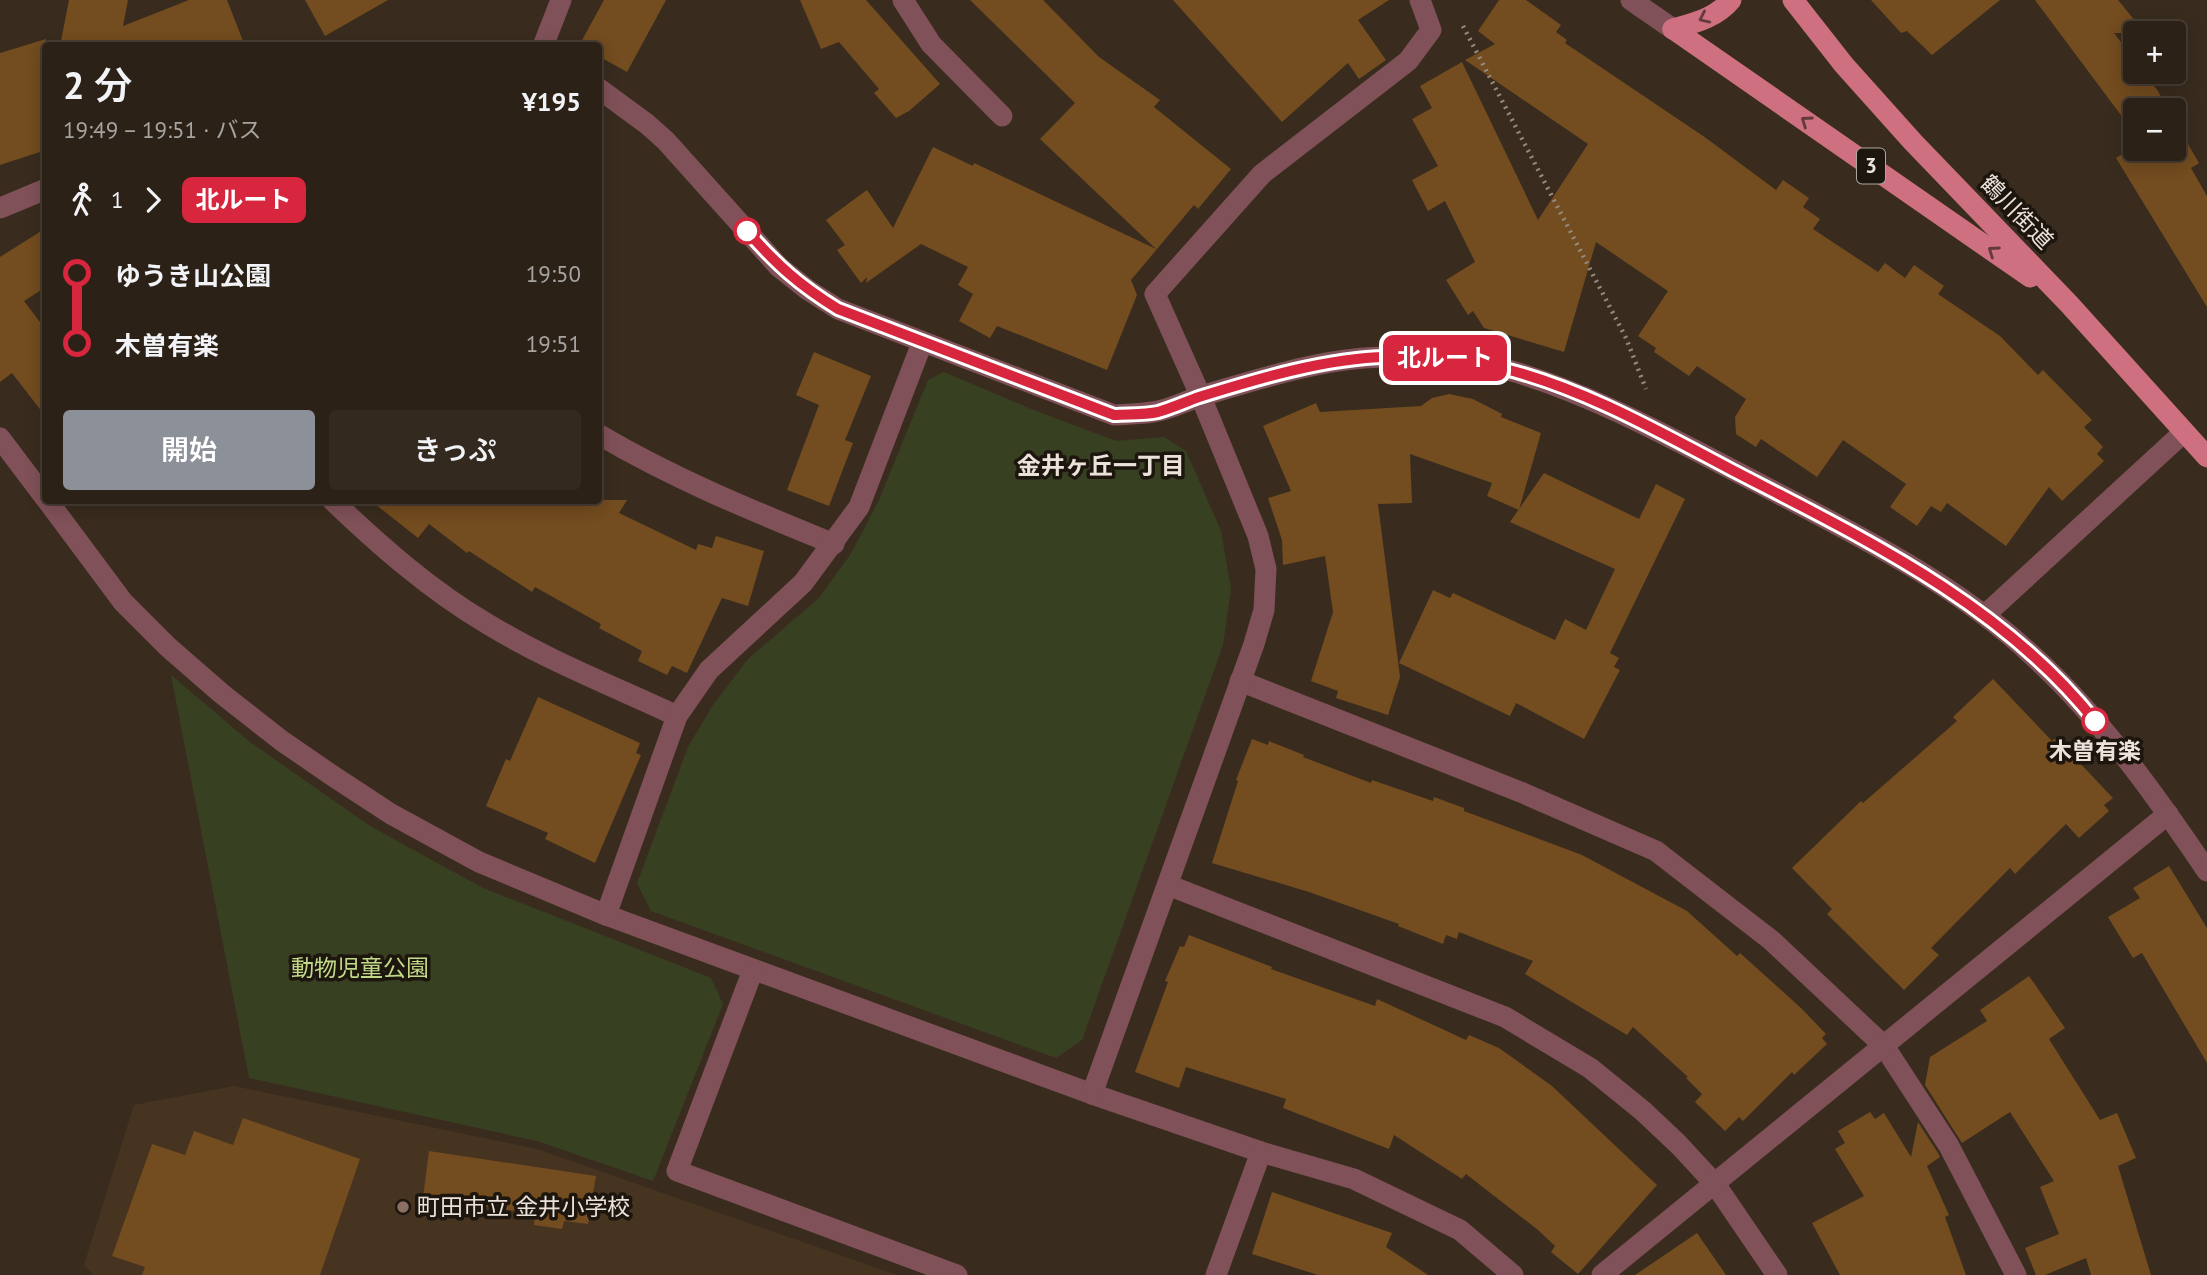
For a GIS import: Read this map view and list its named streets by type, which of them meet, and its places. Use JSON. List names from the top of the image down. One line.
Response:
{"streets":{"main road":["3","鶴川街道"]},"crossings":[["3","鶴川街道"]],"districts":["金井ヶ丘一丁目"],"parks":["動物児童公園"],"places":["木曽有楽","町田市立 金井小学校"],"lines":["bus line 北ルート"],"page":{"on_map":"北ルート","map_buttons":["+","−"],"heading":["2 分","19:49 – 19:51 · バス","¥195"],"legs":["1","北ルート"],"list":[{"name":"ゆうき山公園","value":"19:50"},{"name":"木曽有楽","value":"19:51"}],"buttons":["開始","きっぷ"]}}
